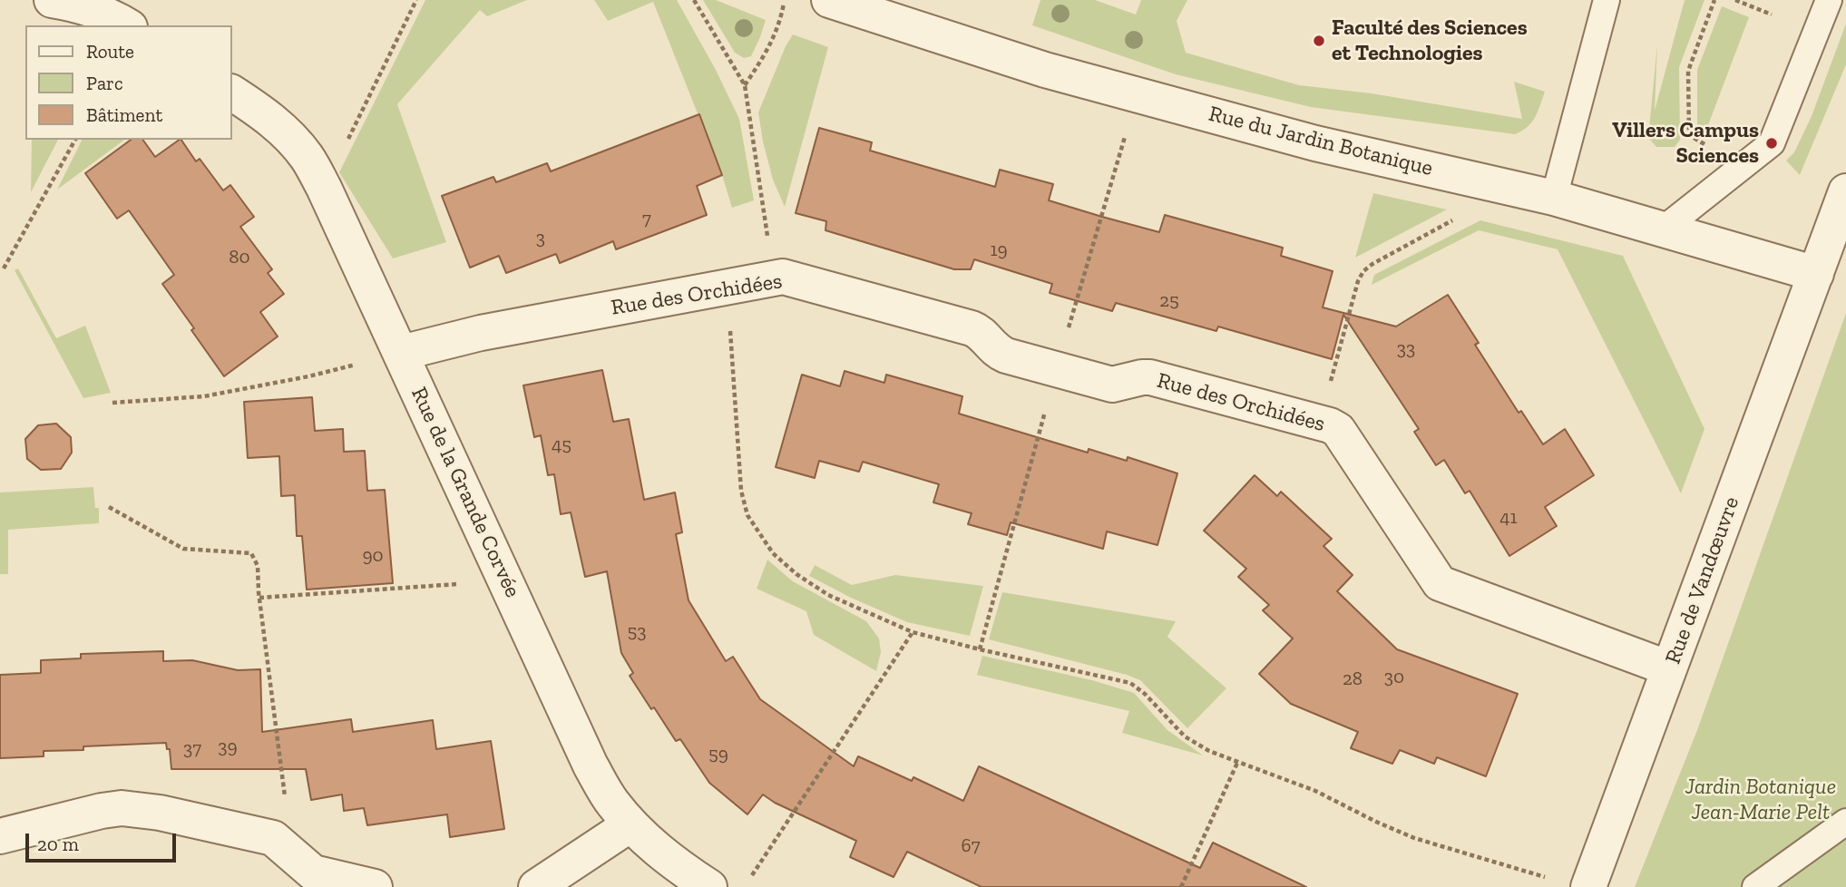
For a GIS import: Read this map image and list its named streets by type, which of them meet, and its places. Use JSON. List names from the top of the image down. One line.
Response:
{"streets":{"street":["Rue du Jardin Botanique","Rue des Orchidées","Rue de la Grande Corvée","Rue de Vandœuvre"]},"crossings":[["Rue du Jardin Botanique","Rue de Vandœuvre"],["Rue des Orchidées","Rue de la Grande Corvée"],["Rue des Orchidées","Rue de Vandœuvre"]],"parks":["Jardin Botanique Jean-Marie Pelt"],"places":["Faculté des Sciences et Technologies","Villers Campus Sciences"],"house_numbers":["7","3","19","80","25","33","45","41","90","53","30","28","39","37","59","67"],"legend":["Route","Parc","Bâtiment"],"scale_bar":"20 m"}
